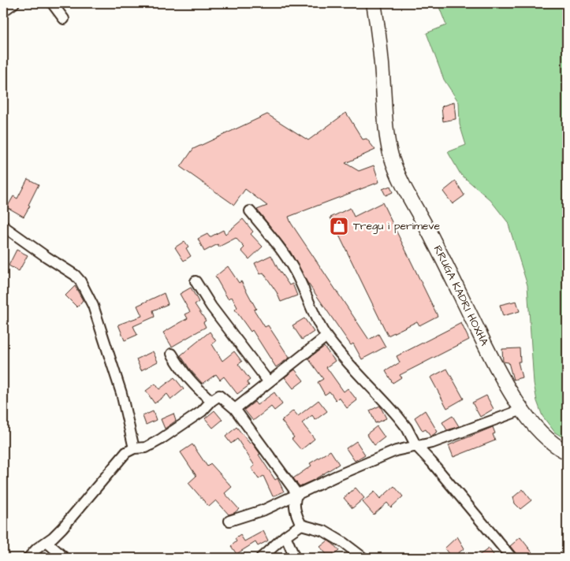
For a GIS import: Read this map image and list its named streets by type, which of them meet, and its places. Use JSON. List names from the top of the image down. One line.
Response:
{"streets":{"main road":["RRUGA KADRI HOXHA"]},"places":{"shop":["Tregu i perimeve"]}}
